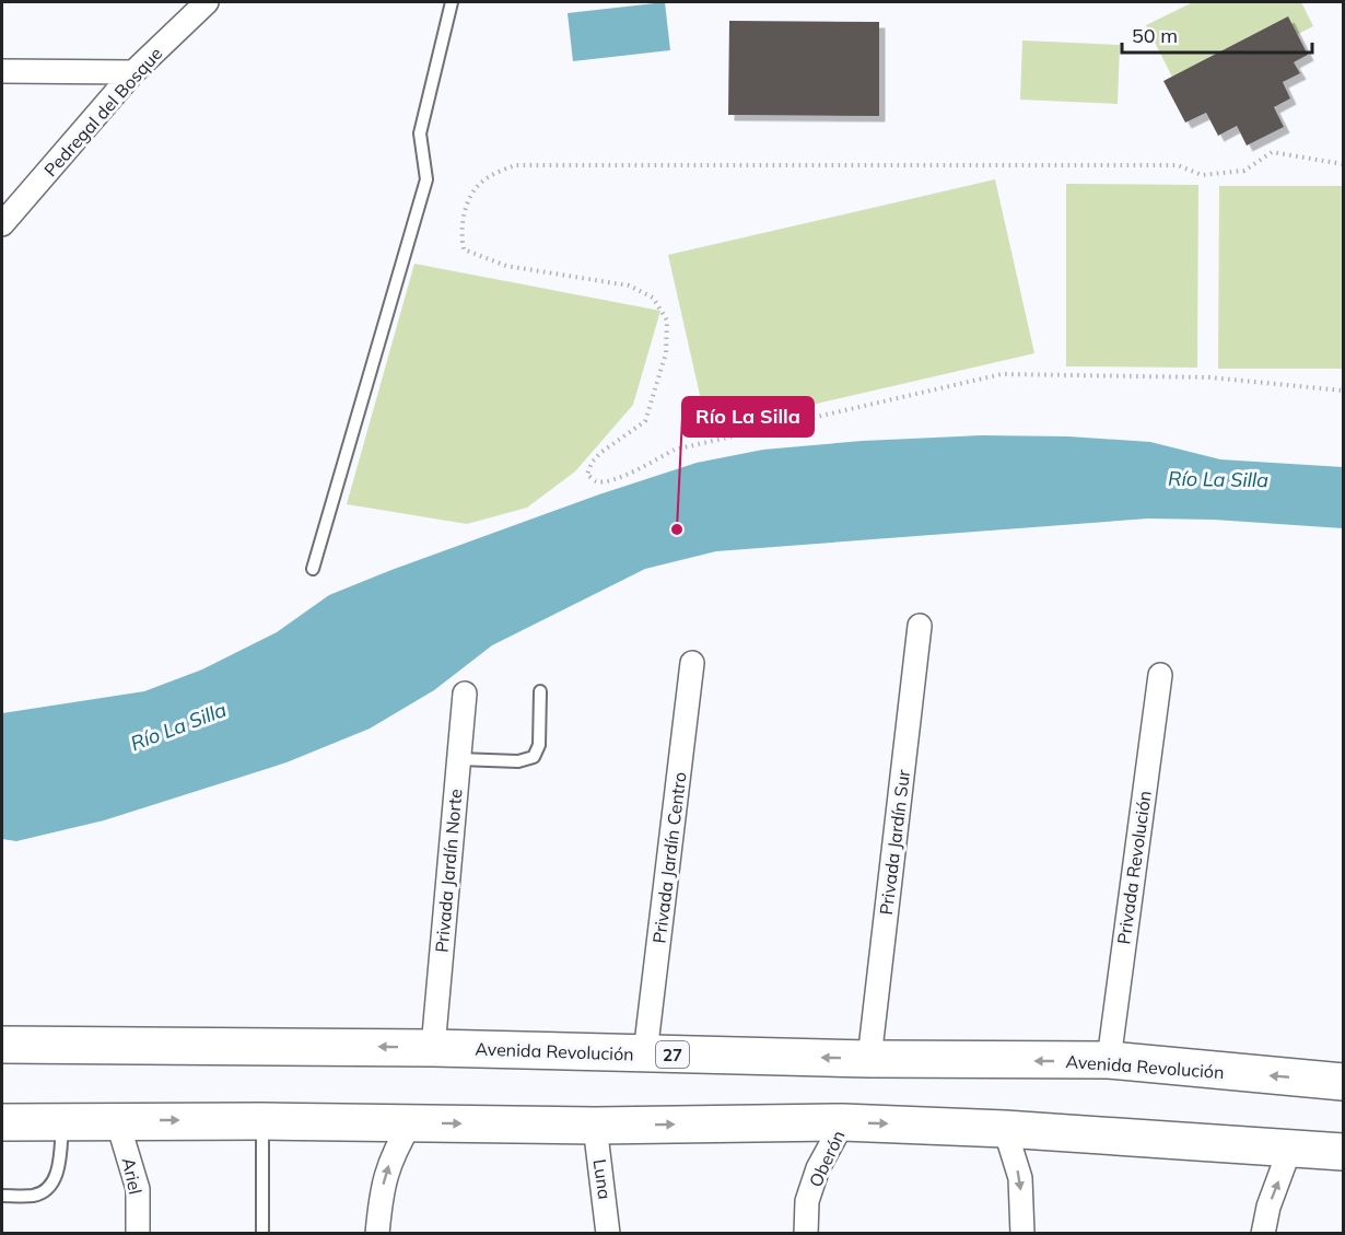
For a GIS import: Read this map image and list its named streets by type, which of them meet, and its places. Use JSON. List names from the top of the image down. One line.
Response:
{"streets":{"main road":["Avenida Revolución","27"],"street":["Pedregal del Bosque","Privada Jardín Sur","Privada Jardín Centro","Privada Revolución","Privada Jardín Norte","Oberón","Ariel","Luna"]},"crossings":[["Privada Jardín Sur","Avenida Revolución"],["Privada Jardín Centro","Avenida Revolución"],["Privada Revolución","Avenida Revolución"],["Privada Jardín Norte","Avenida Revolución"]],"water":["Río La Silla"],"places":["Río La Silla"],"scale_bar":"50 m"}
